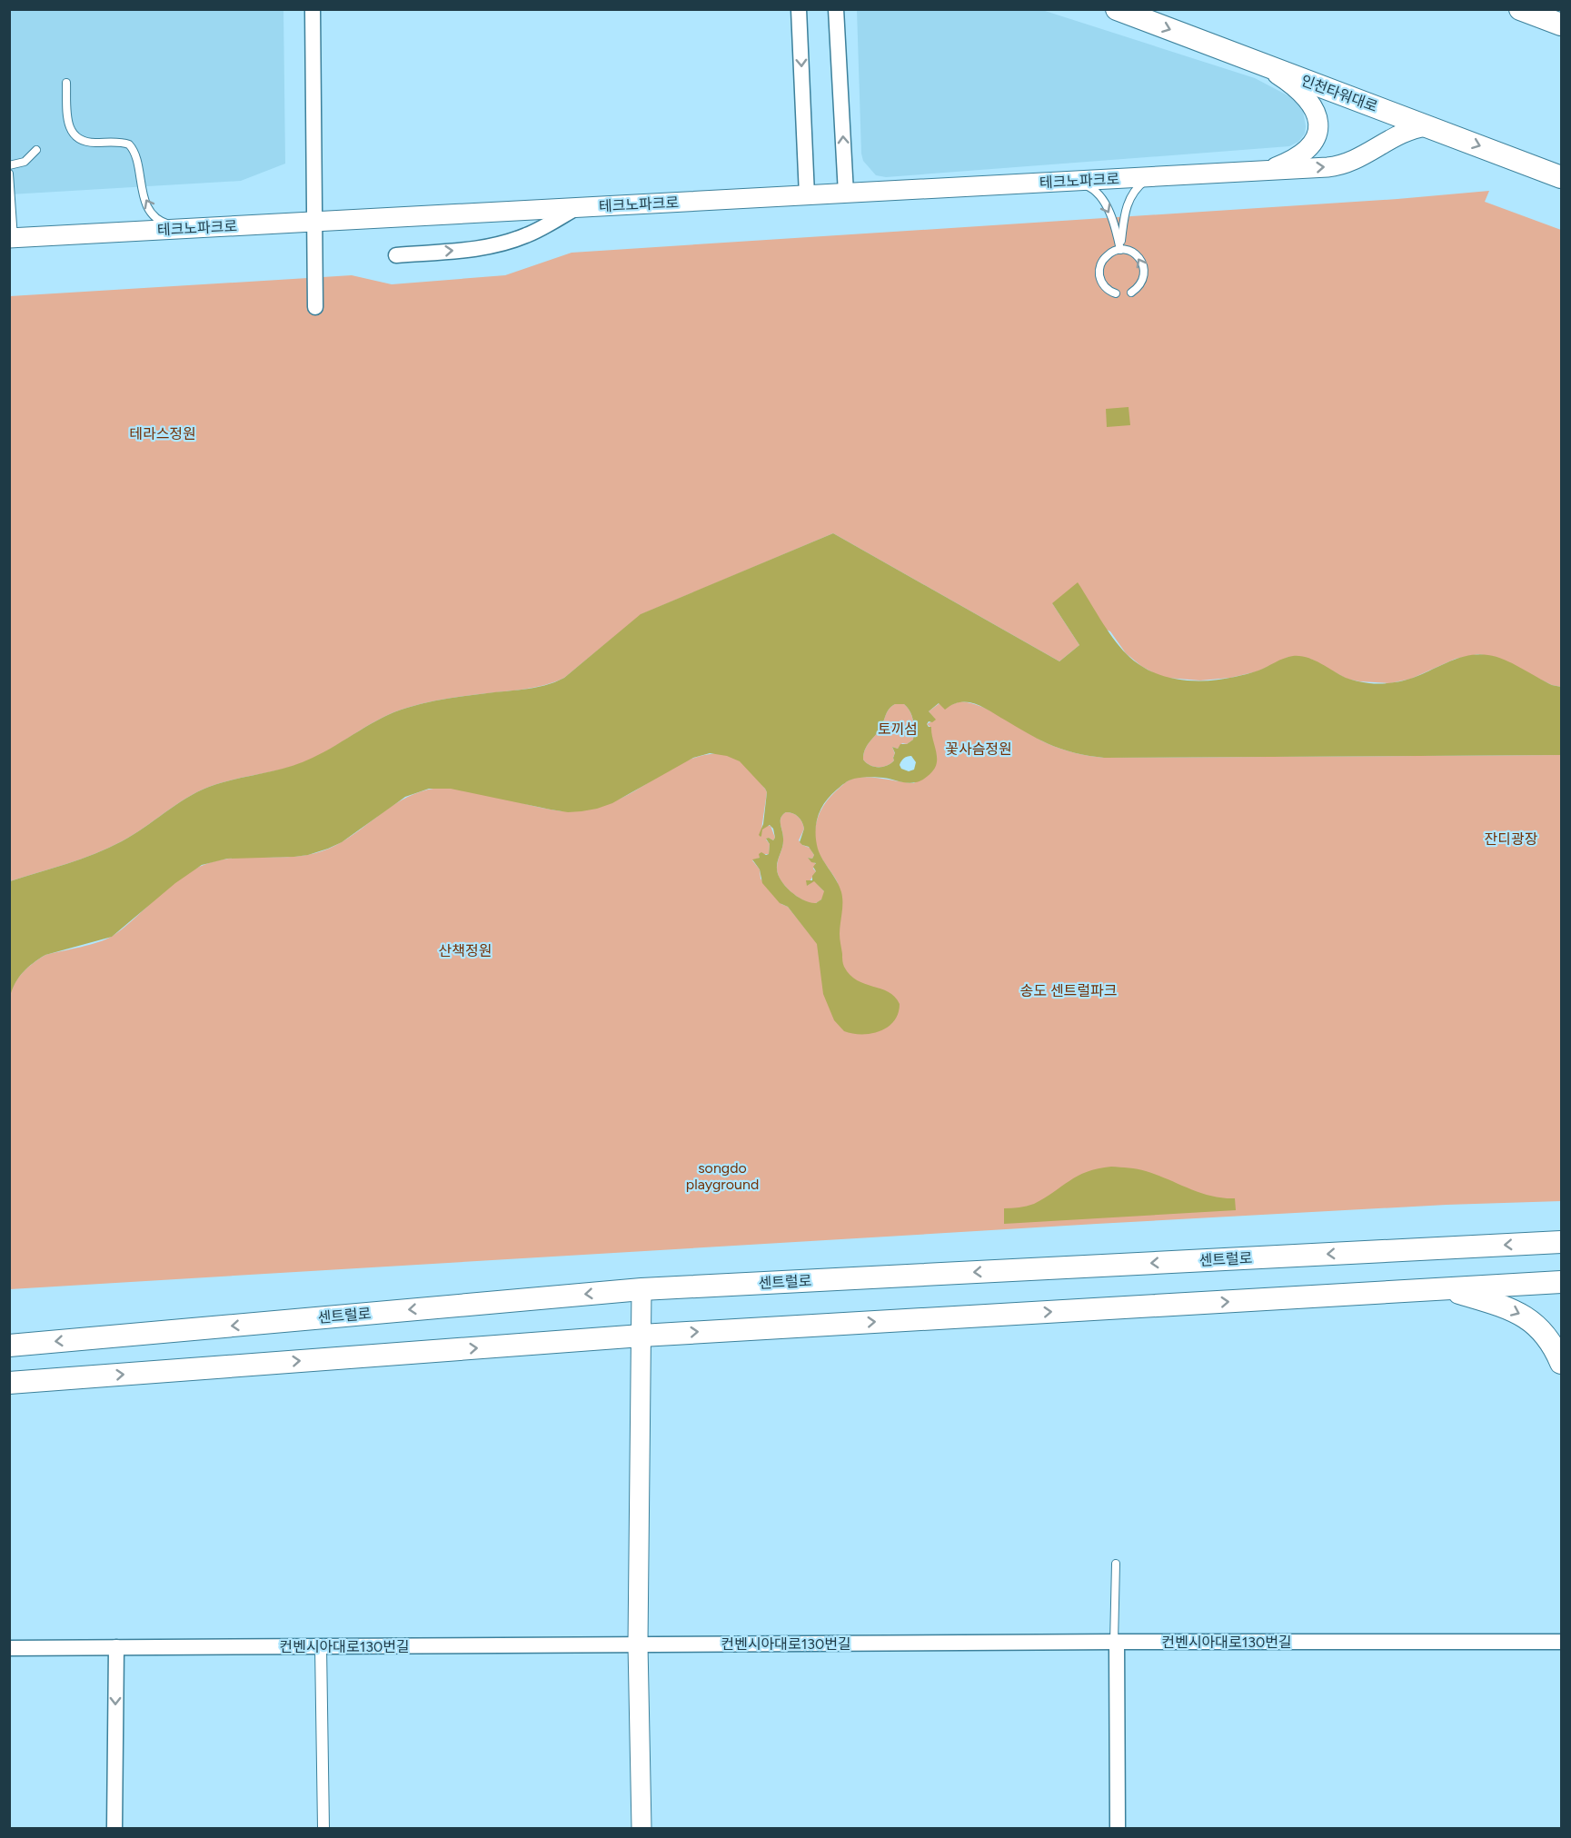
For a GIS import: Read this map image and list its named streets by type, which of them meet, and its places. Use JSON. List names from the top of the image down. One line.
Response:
{"streets":{"main road":["인천타워대로","센트럴로"],"street":["테크노파크로","컨벤시아대로130번길"]},"crossings":[["인천타워대로","테크노파크로"]],"one_way":["인천타워대로"],"parks":["테라스정원","토끼섬","꽃사슴정원","잔디광장","산책정원","송도 센트럴파크","songdo playground"]}
